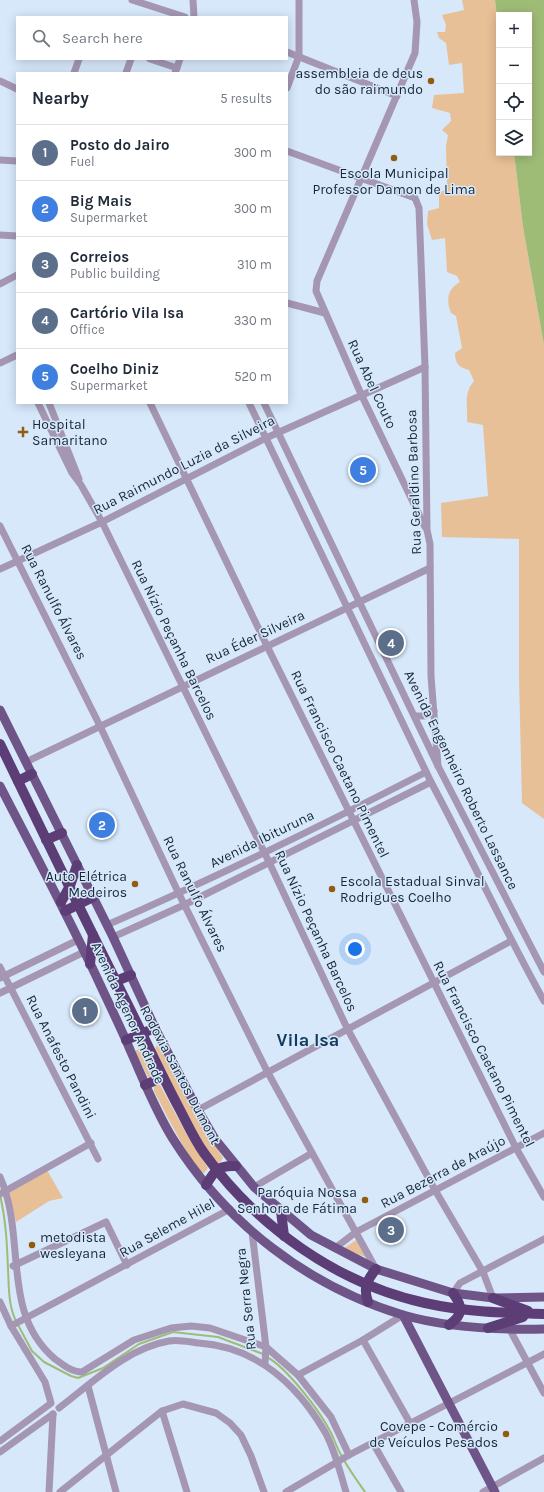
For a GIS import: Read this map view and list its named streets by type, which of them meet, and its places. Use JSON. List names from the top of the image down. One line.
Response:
{"streets":{"highway":["Rodovia Santos Dumont"],"main road":["Avenida Agenor Andrade"],"street":["Rua Abel Couto","Rua Raimundo Luzia da Silveira","Rua Geraldino Barbosa","Rua Ranulfo Álvares","Rua Éder Silveira","Rua Nízio Peçanha Barcelos","Rua Francisco Caetano Pimentel","Avenida Engenheiro Roberto Lassance","Avenida Ibituruna","Rua Anafesto Pandini","Rua Bezerra de Araújo","Rua Seleme Hilel","Rua Serra Negra"]},"crossings":[["Rua Abel Couto","Rua Raimundo Luzia da Silveira"],["Rua Abel Couto","Rua Geraldino Barbosa"],["Rua Raimundo Luzia da Silveira","Rua Geraldino Barbosa"],["Rua Raimundo Luzia da Silveira","Rua Ranulfo Álvares"],["Rua Raimundo Luzia da Silveira","Rua Nízio Peçanha Barcelos"],["Rua Raimundo Luzia da Silveira","Rua Francisco Caetano Pimentel"],["Rua Raimundo Luzia da Silveira","Avenida Engenheiro Roberto Lassance"],["Rua Geraldino Barbosa","Rua Éder Silveira"],["Rua Geraldino Barbosa","Avenida Engenheiro Roberto Lassance"],["Rua Ranulfo Álvares","Rua Éder Silveira"],["Rua Ranulfo Álvares","Avenida Ibituruna"],["Rua Ranulfo Álvares","Avenida Agenor Andrade"],["Rua Ranulfo Álvares","Rua Bezerra de Araújo"],["Rua Éder Silveira","Rua Nízio Peçanha Barcelos"],["Rua Éder Silveira","Rua Francisco Caetano Pimentel"],["Rua Éder Silveira","Avenida Engenheiro Roberto Lassance"],["Rua Éder Silveira","Avenida Agenor Andrade"],["Rua Nízio Peçanha Barcelos","Avenida Ibituruna"],["Rua Nízio Peçanha Barcelos","Avenida Agenor Andrade"],["Rua Nízio Peçanha Barcelos","Rua Bezerra de Araújo"],["Rua Francisco Caetano Pimentel","Avenida Ibituruna"],["Rua Francisco Caetano Pimentel","Rua Bezerra de Araújo"],["Avenida Engenheiro Roberto Lassance","Avenida Ibituruna"],["Avenida Ibituruna","Avenida Agenor Andrade"],["Avenida Agenor Andrade","Rua Bezerra de Araújo"],["Avenida Agenor Andrade","Rua Seleme Hilel"],["Avenida Agenor Andrade","Rua Serra Negra"]],"districts":["Vila Isa"],"places":{"other":["assembleia de deus do são raimundo","Escola Municipal Professor Damon de Lima","Auto Elétrica Medeiros","Escola Estadual Sinval Rodrigues Coelho","Paróquia Nossa Senhora de Fátima","metodista wesleyana","Covepe - Comércio de Veículos Pesados"],"health":["Hospital Samaritano"]},"page":{"map_buttons":["+","−"],"search":"Search here","heading":["Nearby","5 results"],"list":[{"mark":"1","name":"Posto do Jairo","note":"Fuel","value":"300 m"},{"mark":"2","name":"Big Mais","note":"Supermarket","value":"300 m"},{"mark":"3","name":"Correios","note":"Public building","value":"310 m"},{"mark":"4","name":"Cartório Vila Isa","note":"Office","value":"330 m"},{"mark":"5","name":"Coelho Diniz","note":"Supermarket","value":"520 m"}],"pins":["5","4","2","1","3"]}}
